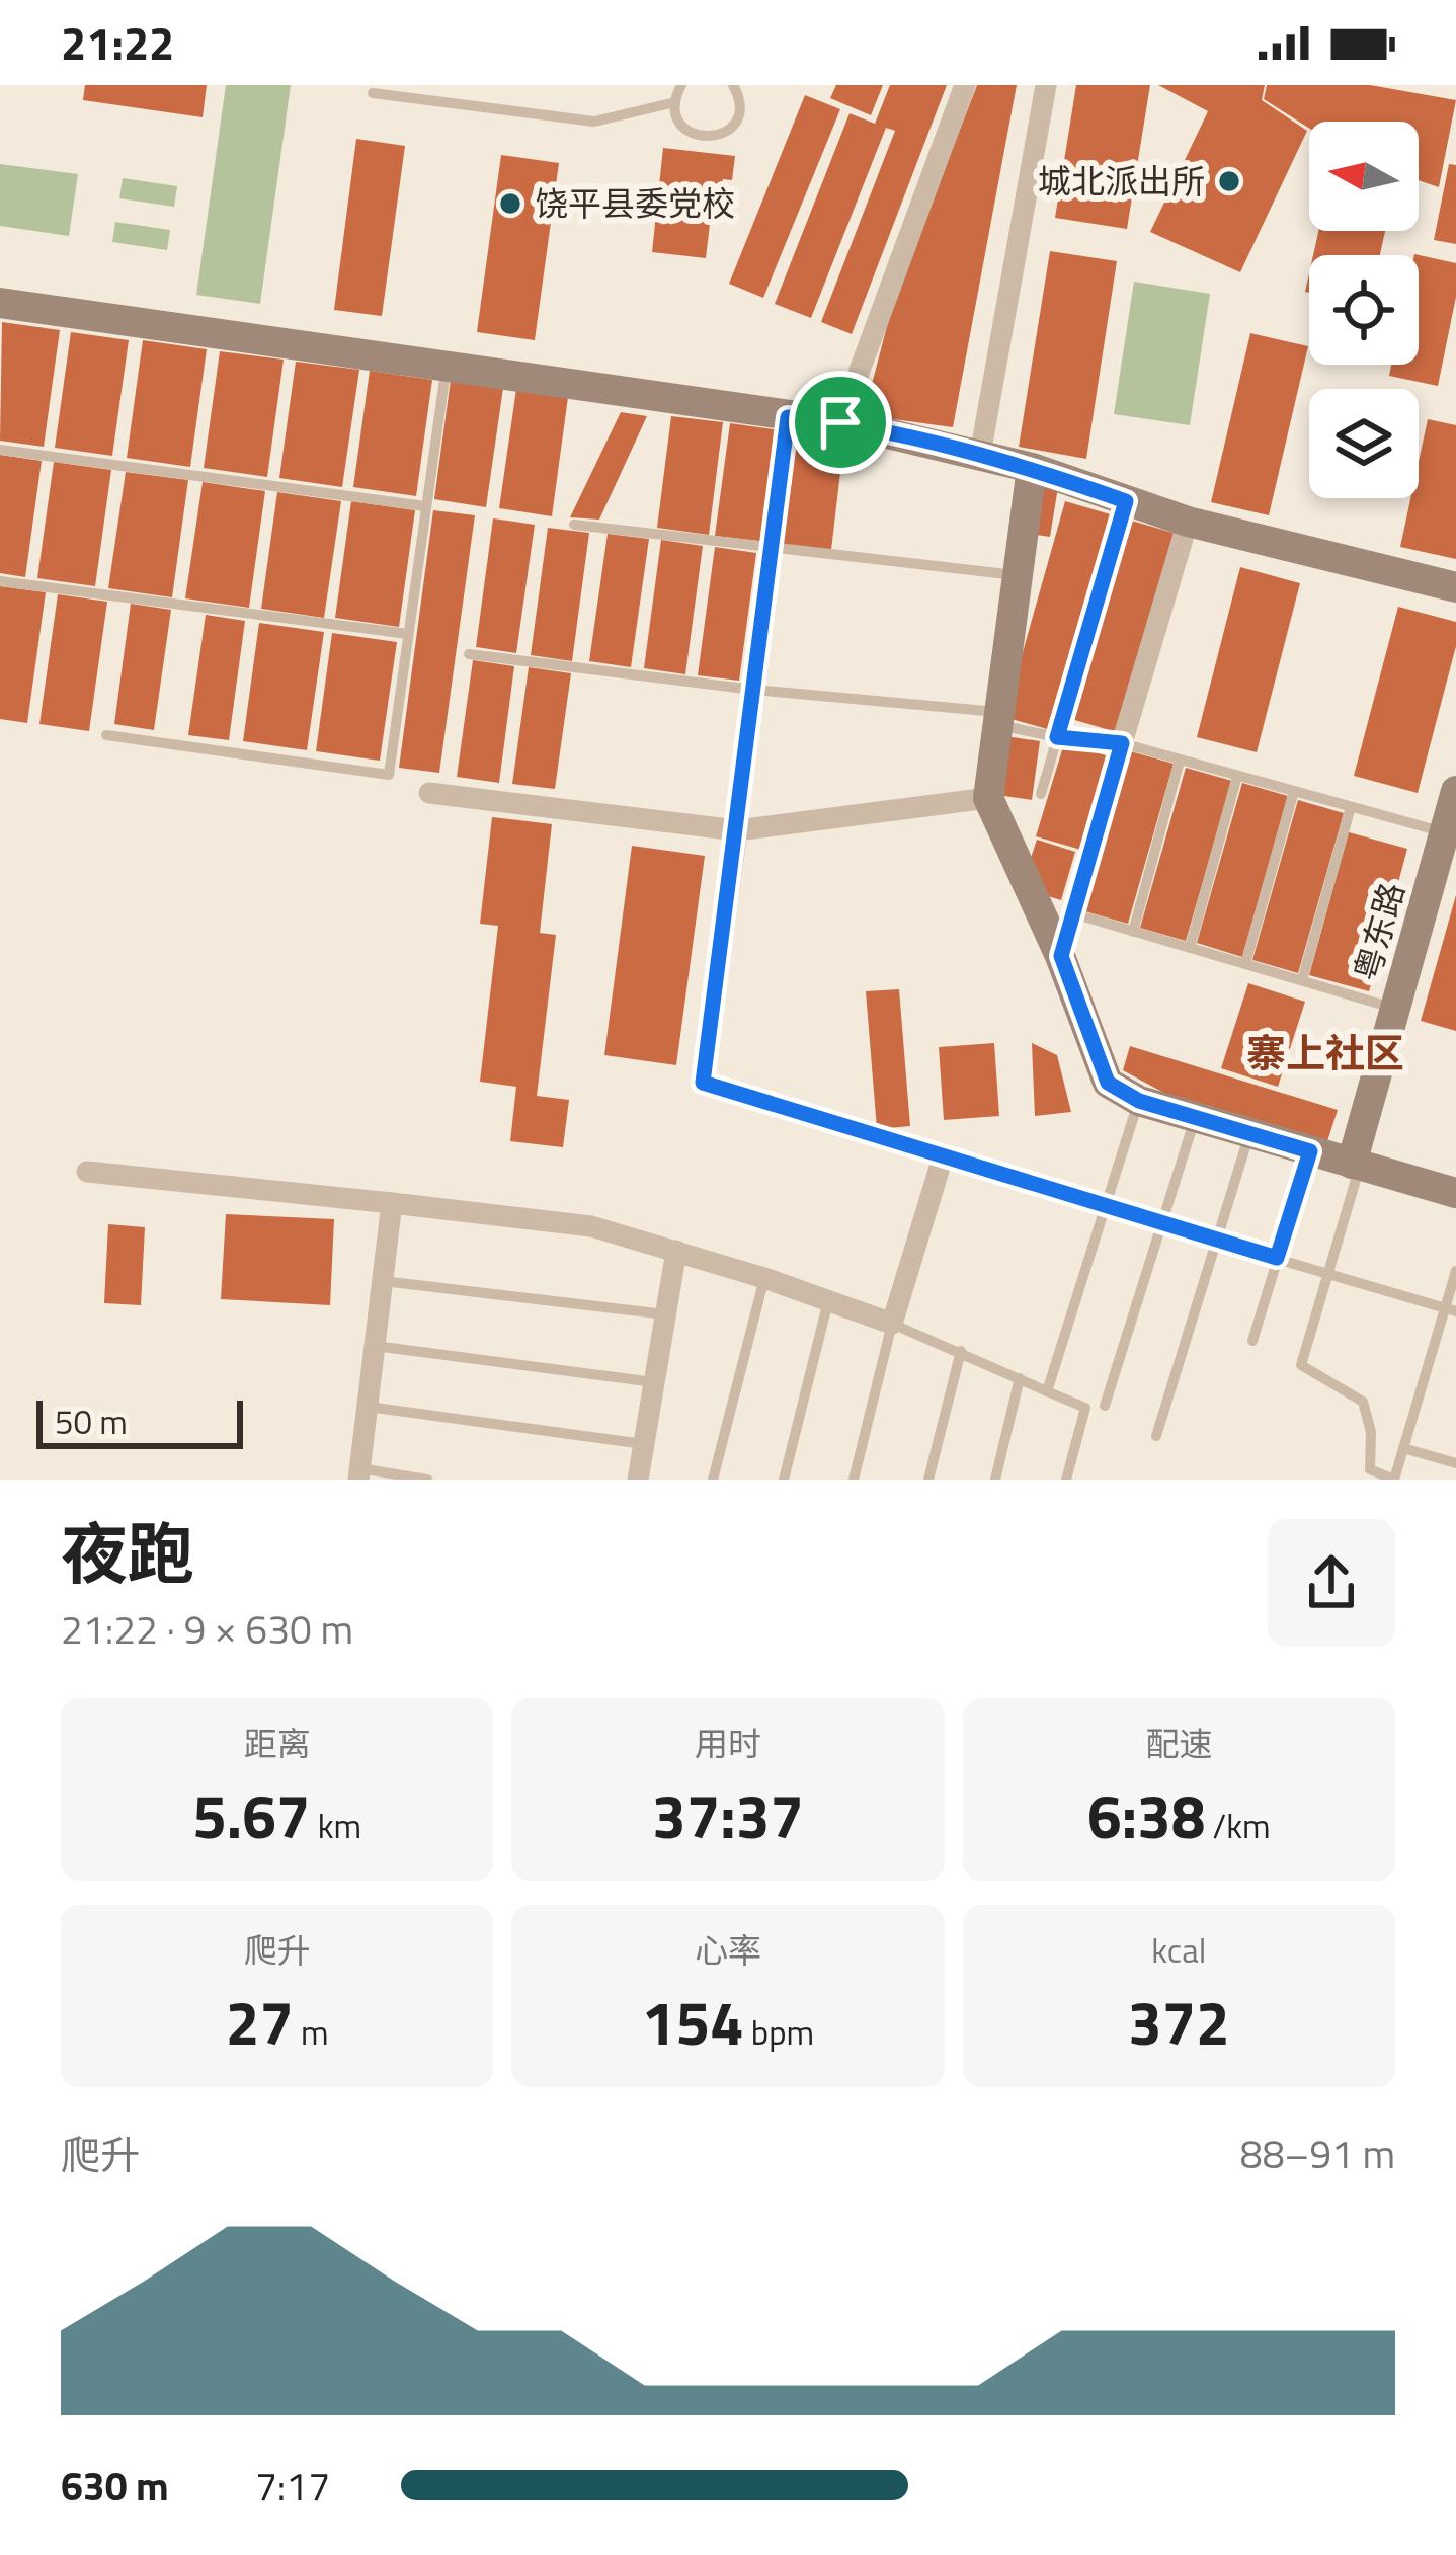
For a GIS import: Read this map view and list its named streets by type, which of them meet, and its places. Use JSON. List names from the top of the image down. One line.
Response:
{"streets":{"street":["粤东路"]},"districts":["寨上社区"],"places":["城北派出所","饶平县委党校"],"scale_bar":"50 m","north":"left","page":{"status":"21:22","scale":"50 m","heading":["夜跑","21:22 · 9 × 630 m"],"stats":[["距离","5.67 km"],["用时","37:37"],["配速","6:38 /km"],["爬升","27 m"],["心率","154 bpm"],["kcal","372"]],"chart":["爬升","88–91 m"],"list":[{"name":"630 m","note":"7:17"}]}}
